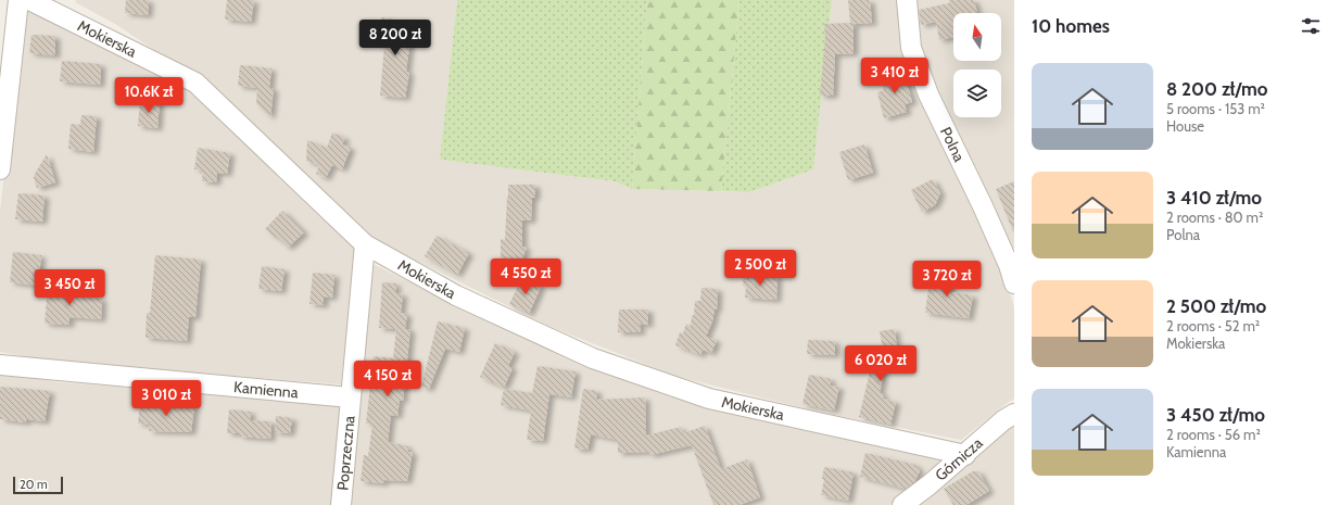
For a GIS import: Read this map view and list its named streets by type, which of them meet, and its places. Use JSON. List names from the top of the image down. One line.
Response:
{"streets":{"street":["Mokierska","Polna","Kamienna","Poprzeczna","Górnicza"]},"crossings":[["Mokierska","Poprzeczna"],["Mokierska","Górnicza"],["Kamienna","Poprzeczna"]],"scale_bar":"20 m","north":"top","page":{"heading":"10 homes","price":["8 200 zł","3 410 zł","10.6K zł","2 500 zł","4 550 zł","3 720 zł","3 450 zł","6 020 zł","4 150 zł","3 010 zł"],"list":[{"name":"8 200 zł/mo","note":"5 rooms · 153 m² · House"},{"name":"3 410 zł/mo","note":"2 rooms · 80 m² · Polna"},{"name":"2 500 zł/mo","note":"2 rooms · 52 m² · Mokierska"},{"name":"3 450 zł/mo","note":"2 rooms · 56 m² · Kamienna"}],"scale":"20 m"}}
